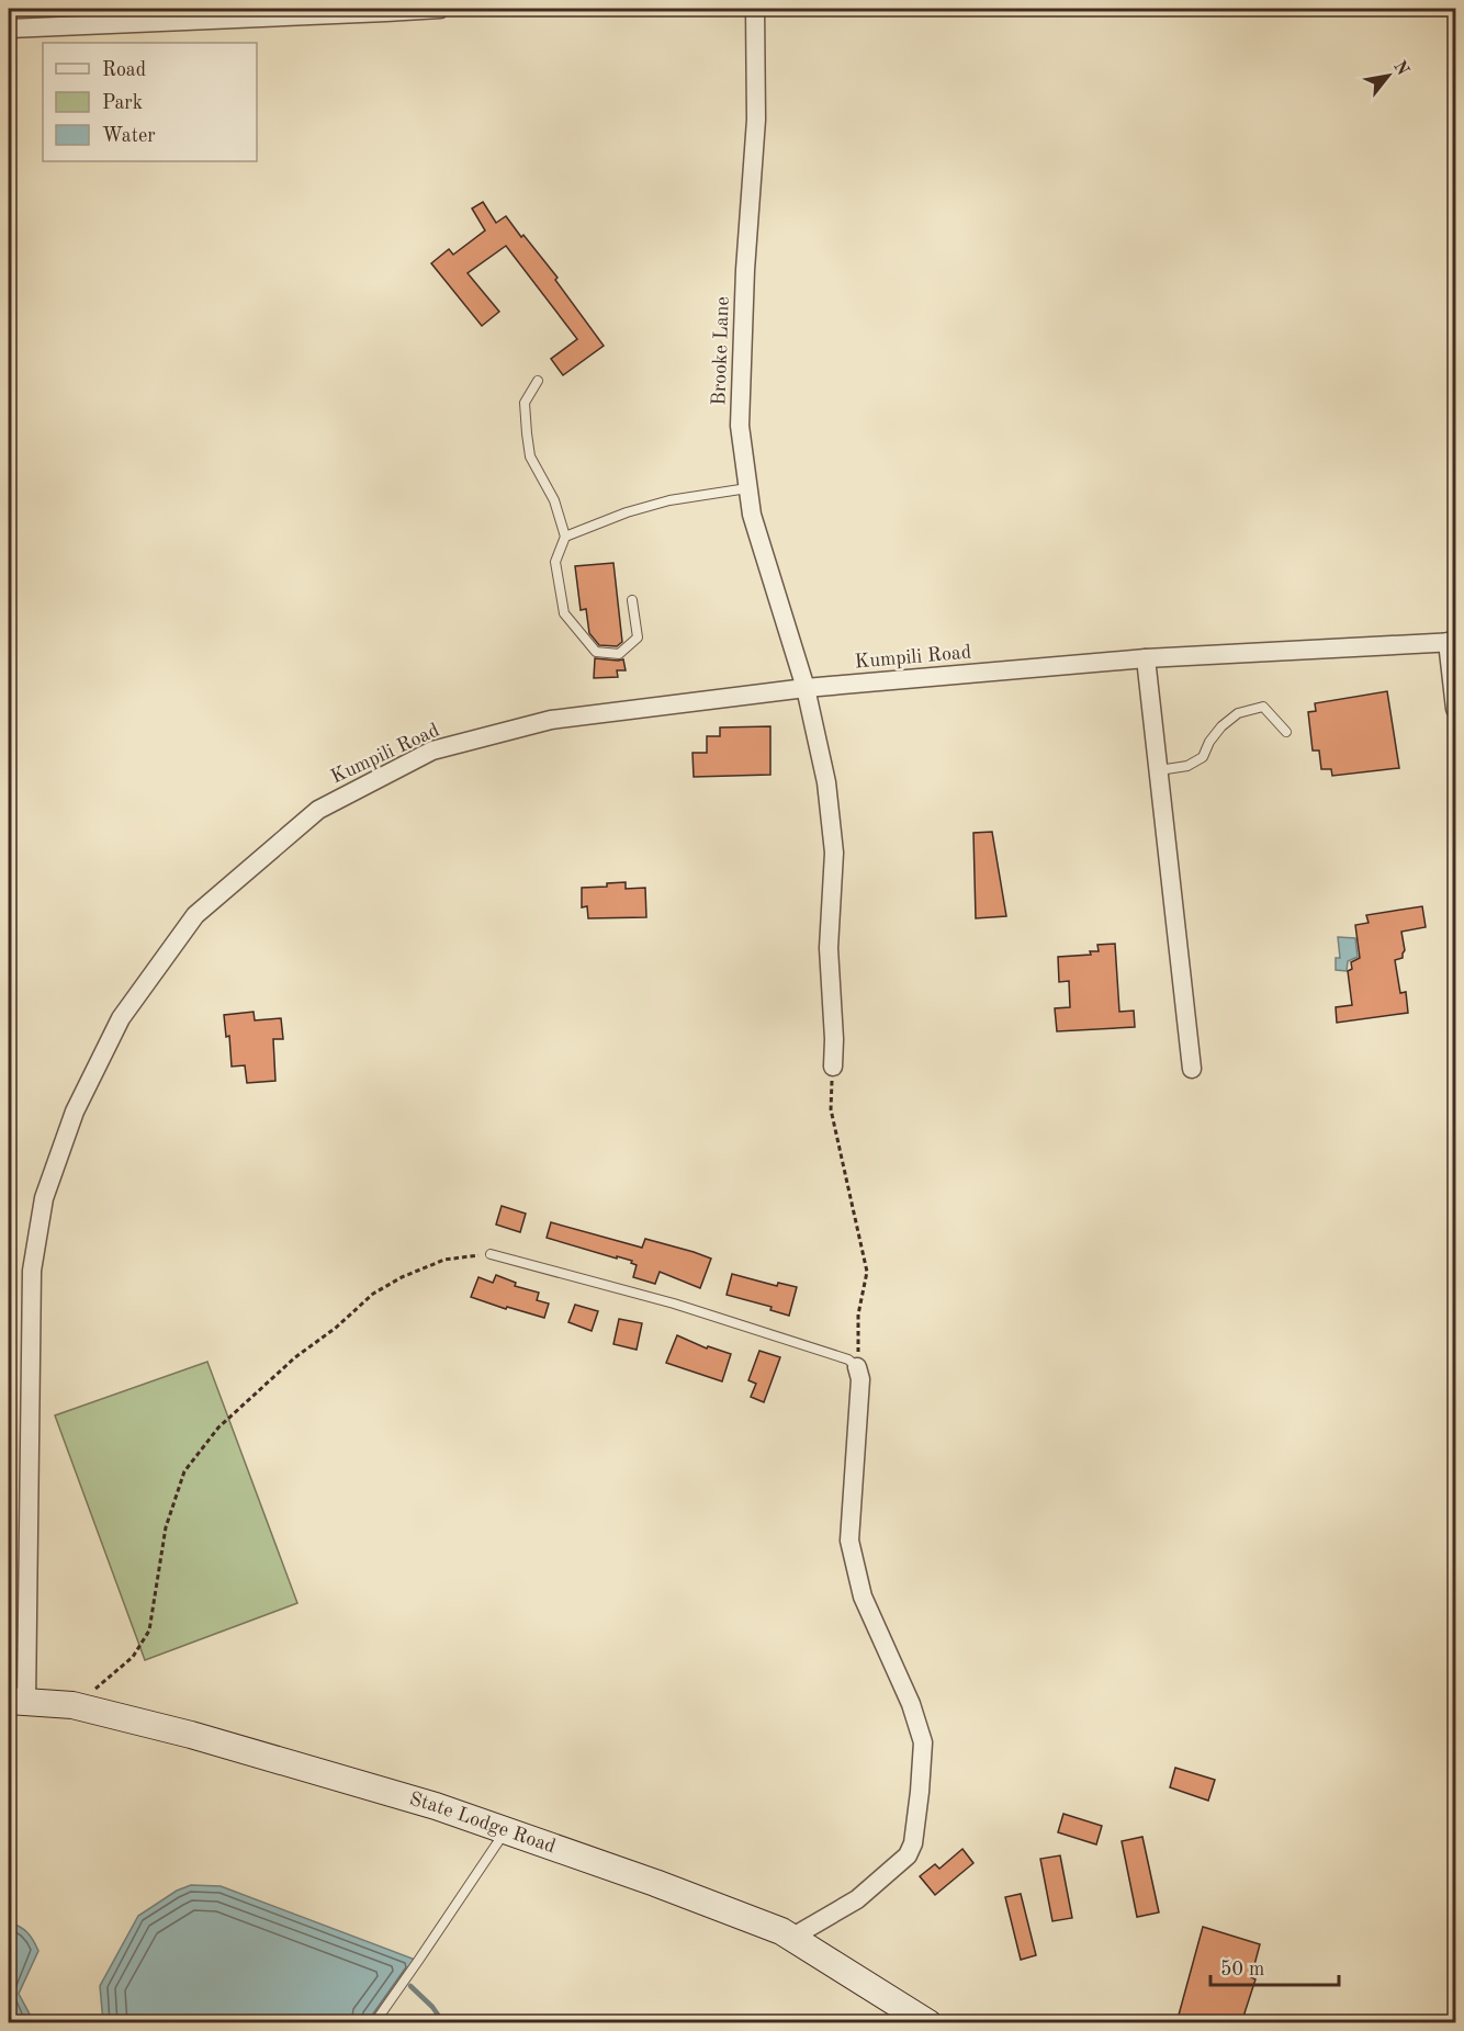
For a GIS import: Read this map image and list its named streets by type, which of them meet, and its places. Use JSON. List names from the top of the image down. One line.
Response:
{"streets":{"street":["Brooke Lane","Kumpili Road","State Lodge Road"]},"crossings":[["Brooke Lane","Kumpili Road"],["Kumpili Road","State Lodge Road"]],"legend":["Road","Park","Water"],"scale_bar":"50 m","north":"top right"}
